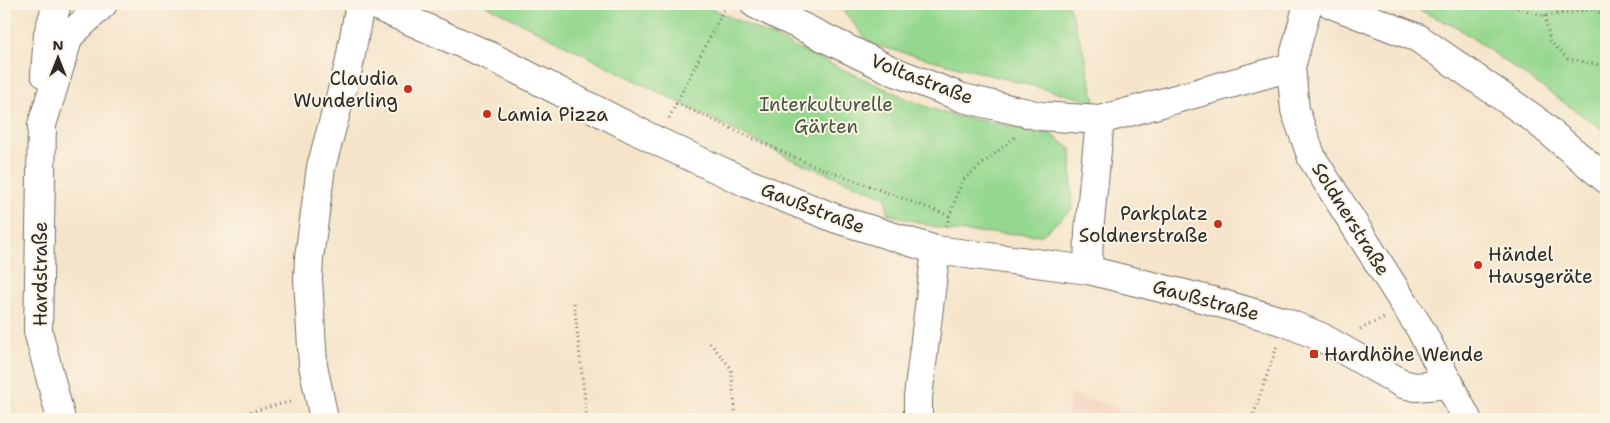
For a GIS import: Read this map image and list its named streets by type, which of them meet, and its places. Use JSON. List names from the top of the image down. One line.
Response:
{"streets":{"street":["Voltastraße","Gaußstraße","Soldnerstraße","Hardstraße"]},"crossings":[["Voltastraße","Soldnerstraße"],["Gaußstraße","Soldnerstraße"]],"parks":["Interkulturelle Gärten"],"places":{"other":["Claudia Wunderling","Lamia Pizza","Parkplatz Soldnerstraße","Händel Hausgeräte"],"transit":["Hardhöhe Wende"]},"north":"top"}
